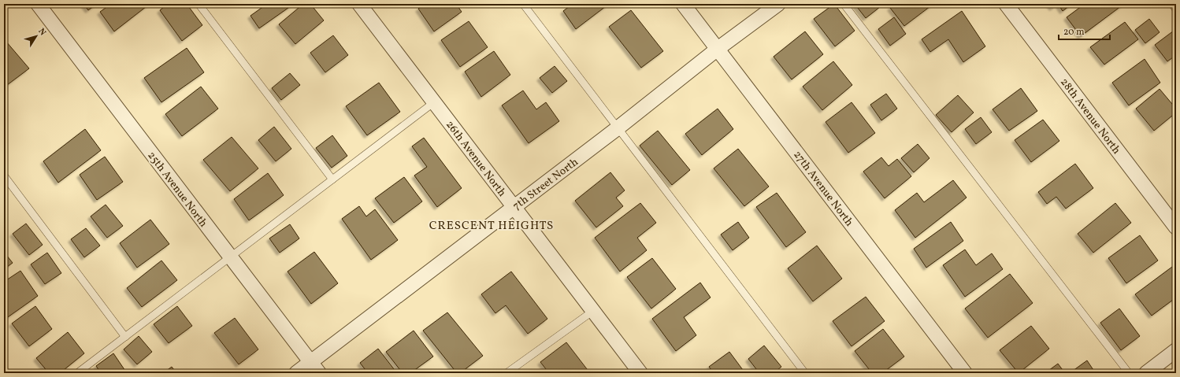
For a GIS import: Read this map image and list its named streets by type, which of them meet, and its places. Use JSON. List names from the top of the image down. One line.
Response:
{"streets":{"street":["28th Avenue North","26th Avenue North","7th Street North","27th Avenue North","25th Avenue North"]},"crossings":[["26th Avenue North","7th Street North"],["7th Street North","27th Avenue North"],["7th Street North","25th Avenue North"]],"districts":["CRESCENT HEIGHTS"],"scale_bar":"20 m","north":"top right"}
